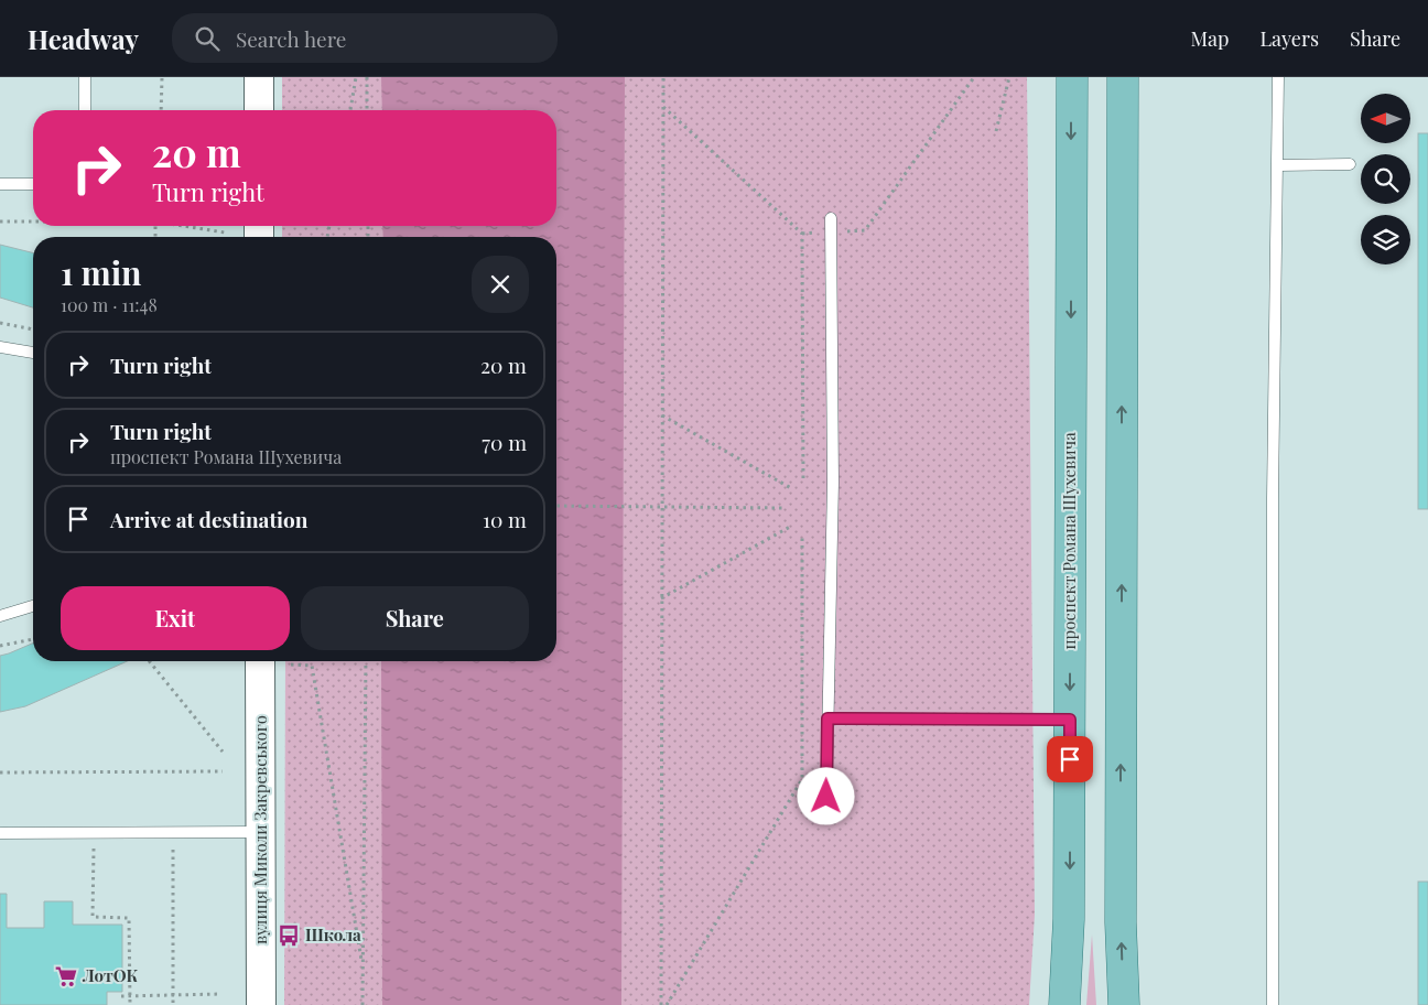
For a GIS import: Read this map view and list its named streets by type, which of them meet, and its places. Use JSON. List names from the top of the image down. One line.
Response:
{"streets":{"main road":["проспект Романа Шухевича"],"street":["вулиця Миколи Закревського"]},"places":{"bus stop":["Школа"],"supermarket":["ЛотОК"]},"north":"left","page":{"header":"Headway","search":"Search here","nav":["Map","Layers","Share"],"turn":["20 m","Turn right"],"heading":["1 min","100 m · 11:48"],"list":[{"name":"Turn right","value":"20 m"},{"name":"Turn right","note":"проспект Романа Шухевича","value":"70 m"},{"name":"Arrive at destination","value":"10 m"}],"buttons":["Exit","Share"]}}
